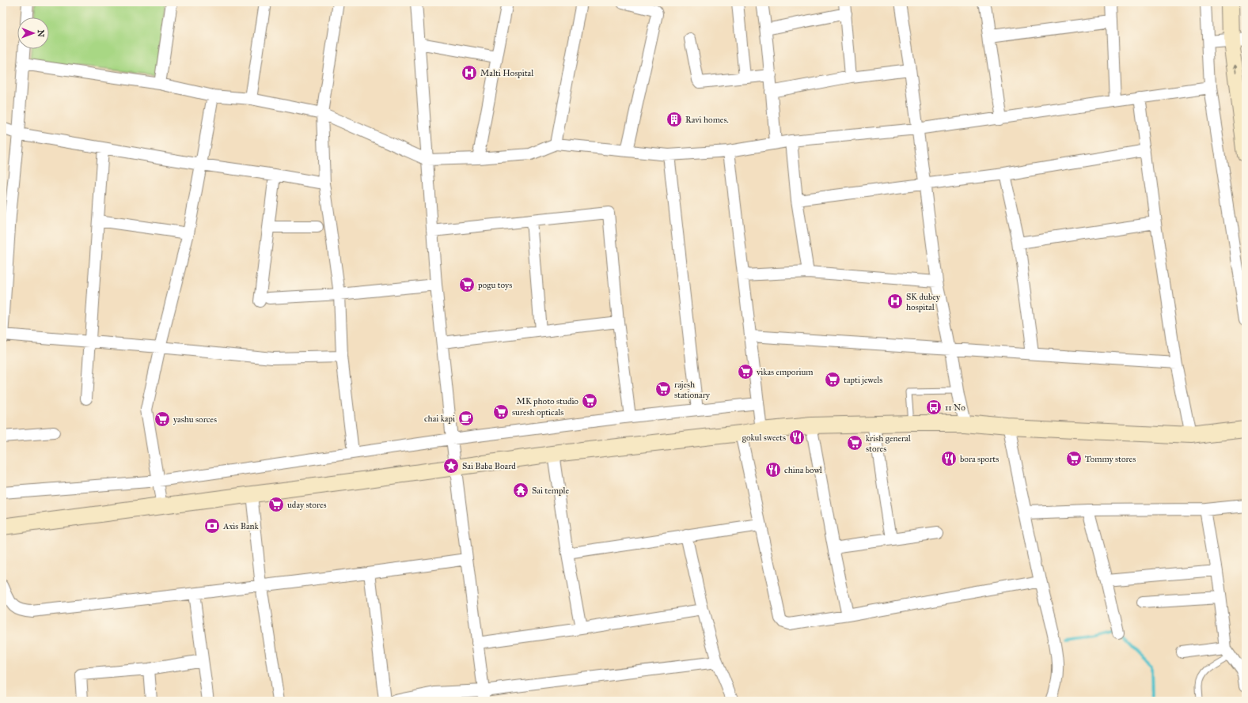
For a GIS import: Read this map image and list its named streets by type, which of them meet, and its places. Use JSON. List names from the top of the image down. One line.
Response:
{"places":{"hospital":["Malti Hospital","SK dubey hospital"],"building":["Ravi homes."],"supermarket":["pogu toys","vikas emporium","tapti jewels","rajesh stationary","MK photo studio","suresh opticals","yashu sorces","krish general stores","Tommy stores","uday stores"],"bus stop":["11 No"],"cafe":["chai kapi"],"restaurant":["gokul sweets","bora sports","china bowl"],"place":["Sai Baba Board"],"temple":["Sai temple"],"bank":["Axis Bank"]},"north":"right"}
